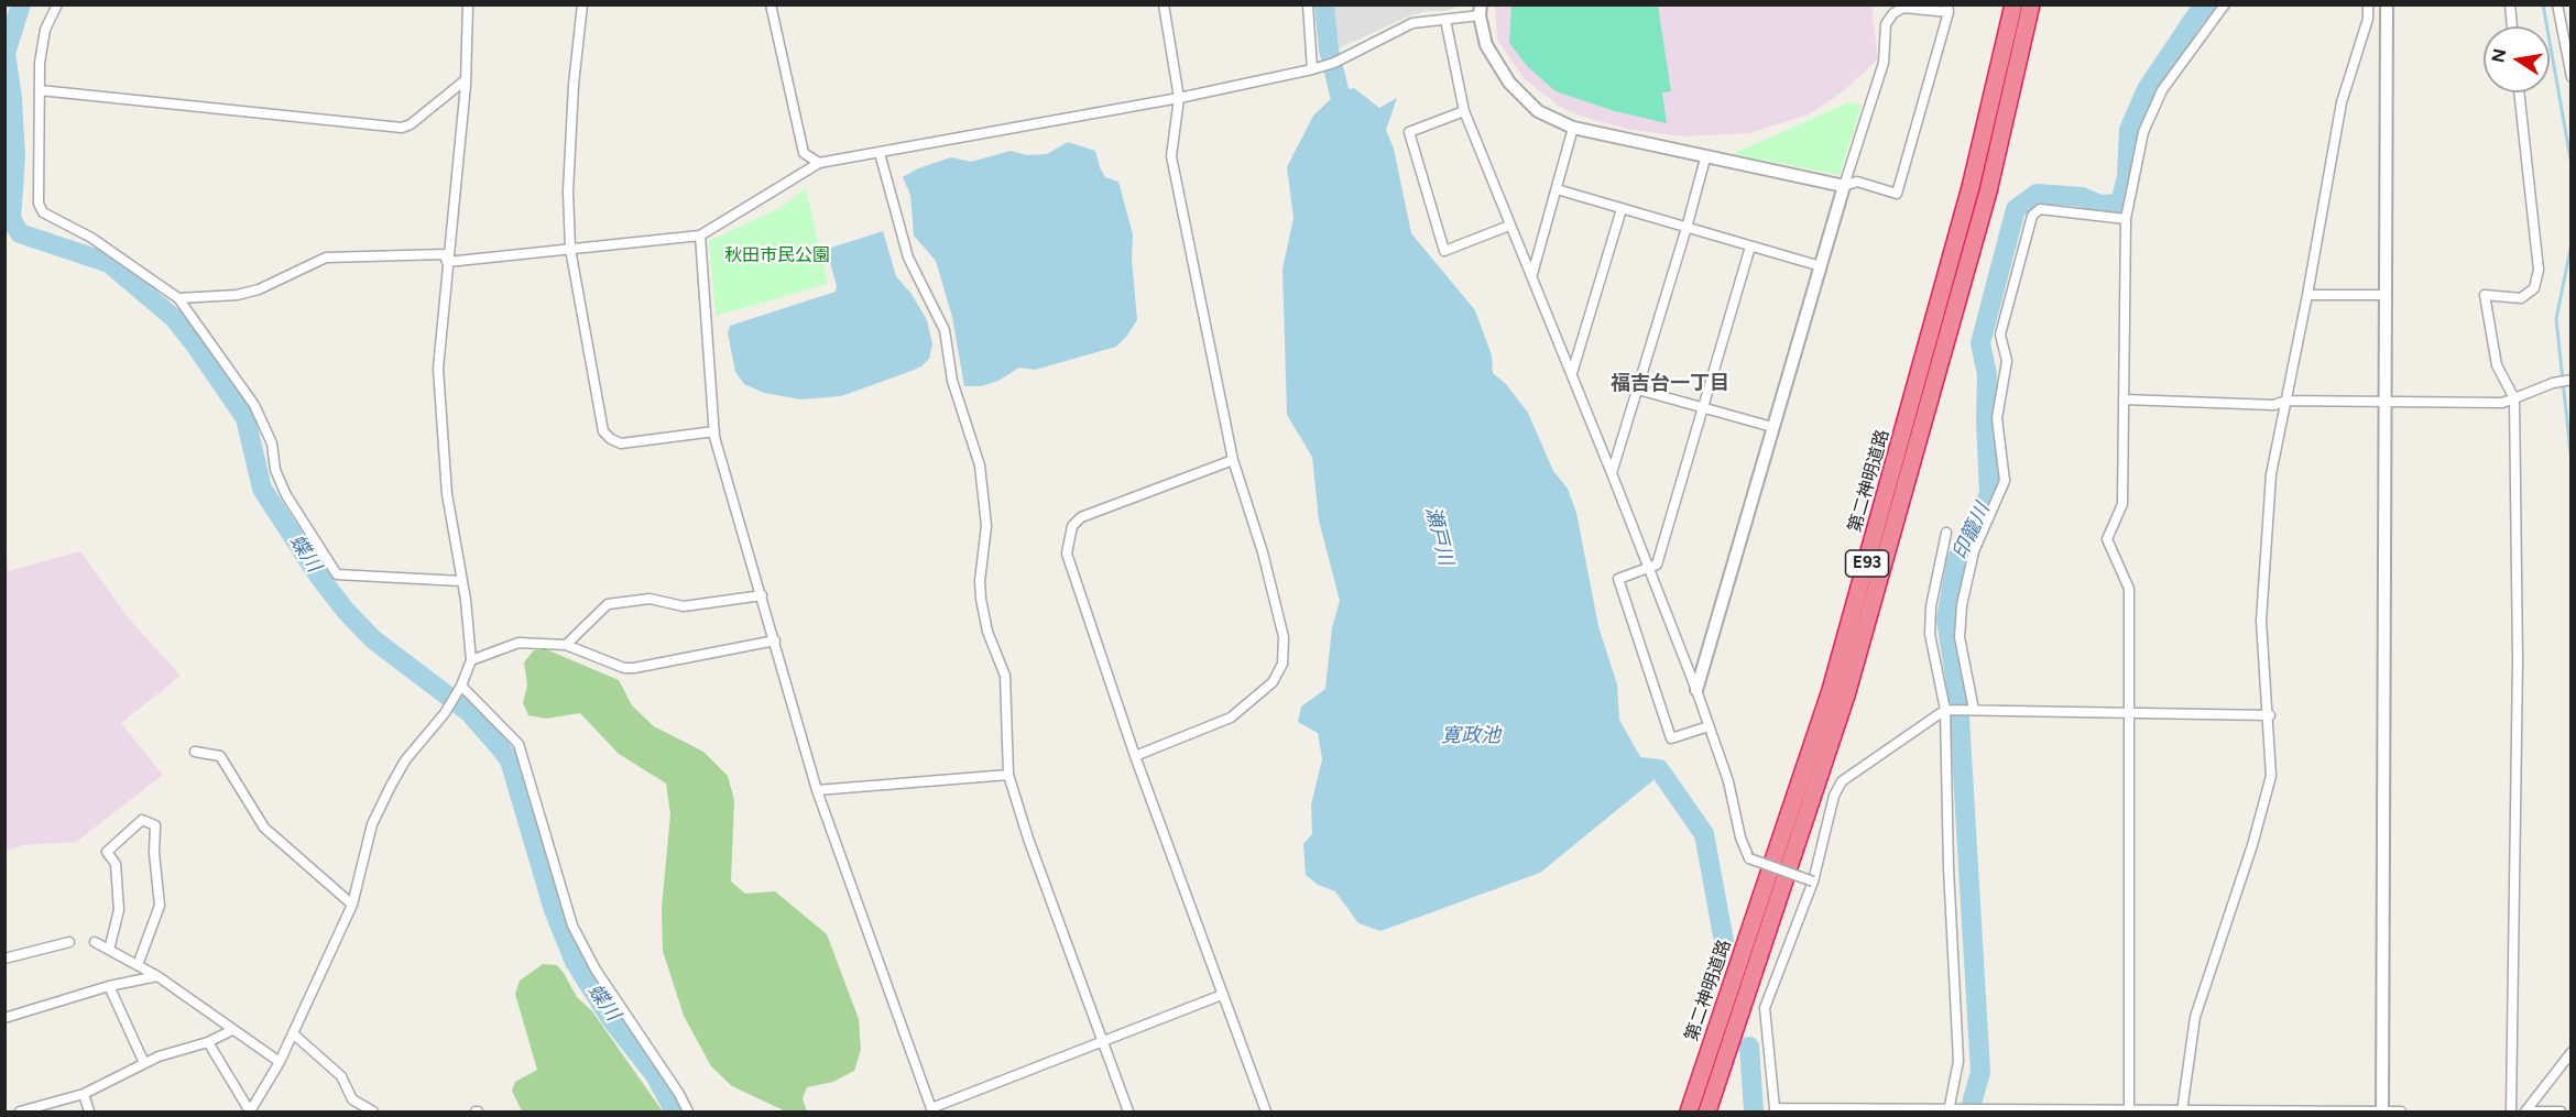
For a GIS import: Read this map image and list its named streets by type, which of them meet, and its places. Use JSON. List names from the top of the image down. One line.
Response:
{"streets":{"highway":["第二神明道路","E93"]},"districts":["福吉台一丁目"],"water":["印籠川","瀬戸川","蝶川","寛政池"],"parks":["秋田市民公園"],"north":"left"}
